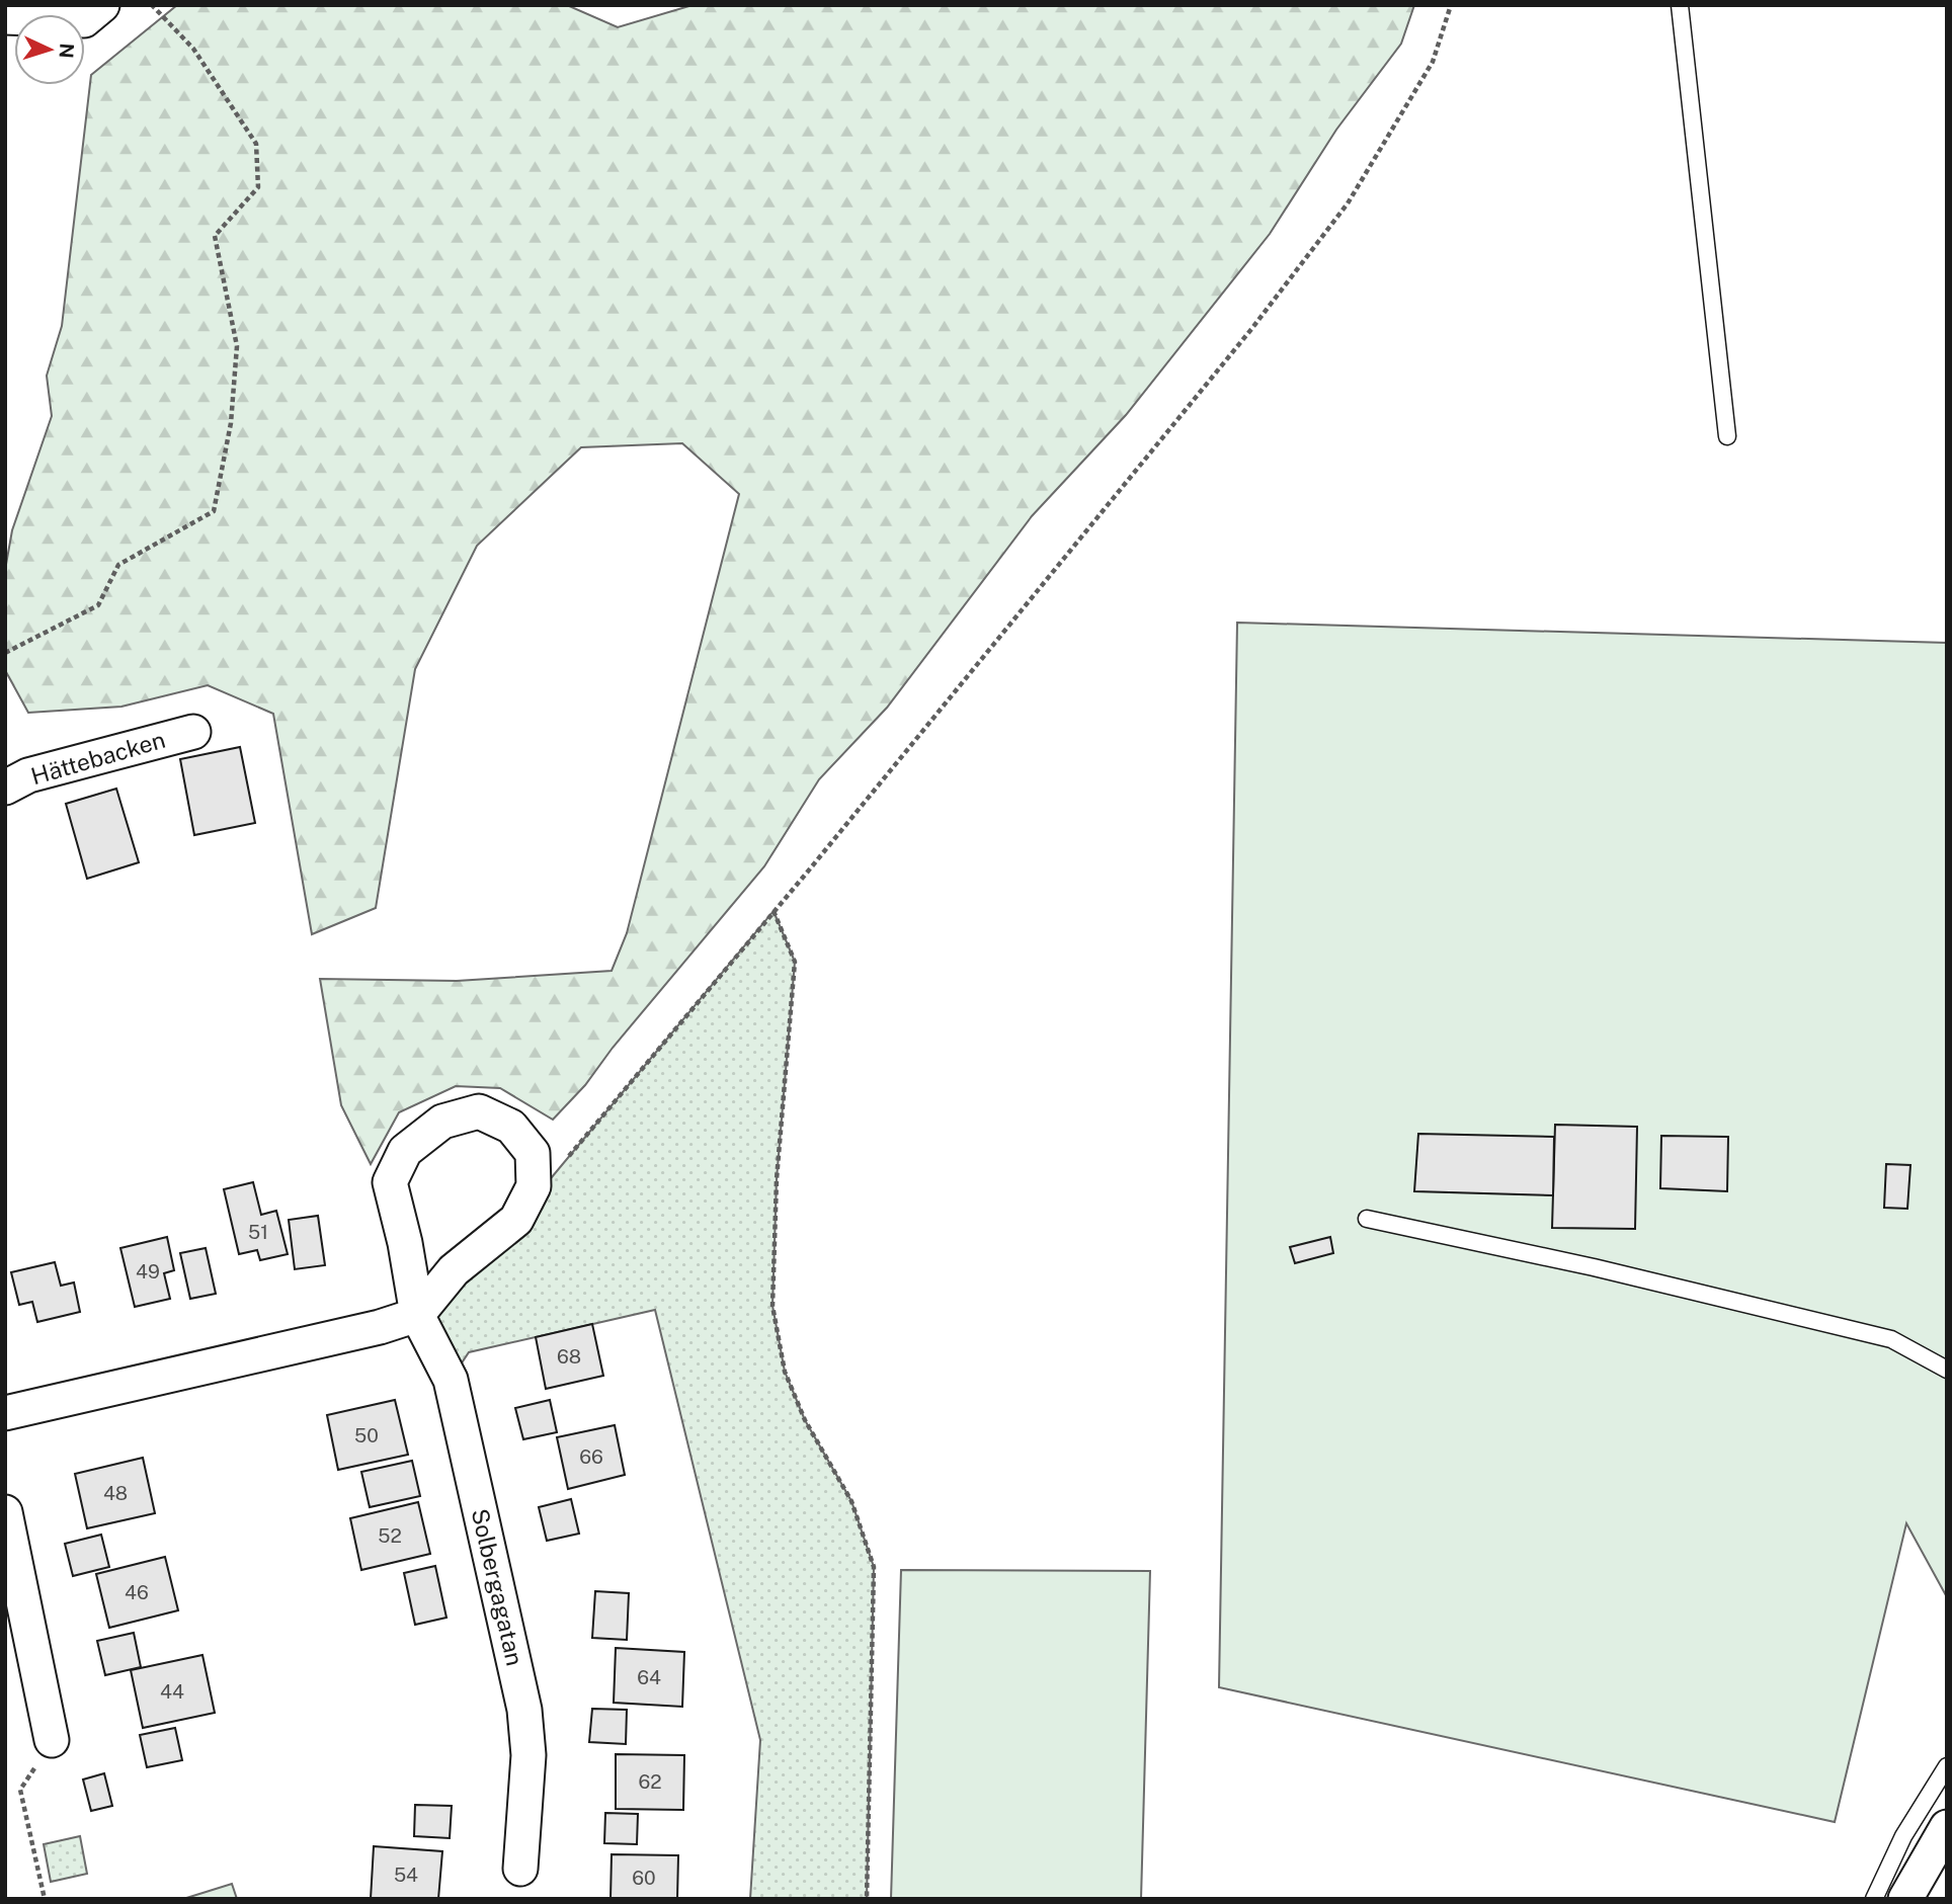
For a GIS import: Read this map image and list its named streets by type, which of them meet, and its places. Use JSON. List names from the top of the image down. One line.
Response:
{"streets":{"street":["Hättebacken","Solbergagatan"]},"house_numbers":["51","49","68","50","66","48","52","46","64","44","62","54","60"],"north":"right"}
